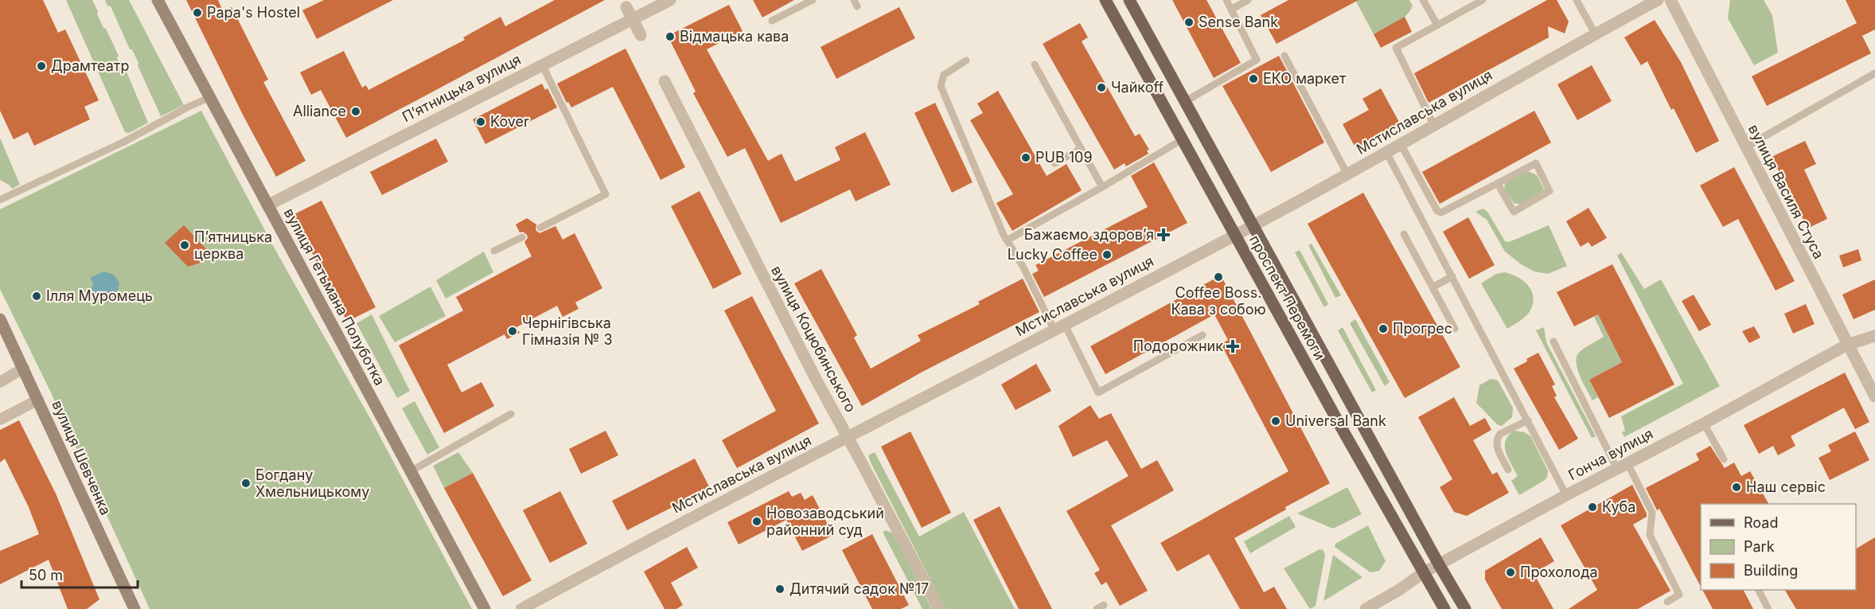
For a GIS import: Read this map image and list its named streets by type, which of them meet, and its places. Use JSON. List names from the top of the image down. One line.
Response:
{"streets":{"main road":["вулиця Гетьмана Полуботка","проспект Перемоги","вулиця Шевченка"],"street":["Пʼятницька вулиця","Мстиславська вулиця","вулиця Василя Стуса","вулиця Коцюбинського","Гонча вулиця"]},"crossings":[["Пʼятницька вулиця","вулиця Гетьмана Полуботка"],["Мстиславська вулиця","проспект Перемоги"],["Мстиславська вулиця","вулиця Коцюбинського"],["вулиця Василя Стуса","Гонча вулиця"],["проспект Перемоги","Гонча вулиця"]],"places":{"other":["Papa's Hostel","Sense Bank","Відмацька кава","Драмтеатр","ЕКО маркет","Чайкоff","Alliance","Kover","PUB 109","П’ятницька церква","Lucky Coffee","Coffee Boss. Кава з собою","Ілля Муромець","Прогрес","Чернігівська Гімназія № 3","Universal Bank","Богдану Хмельницькому","Наш сервіс","Куба","Новозаводський районний суд","Прохолода","Дитячий садок №17"],"health":["Бажаємо здоровʼя","Подорожник"]},"legend":["Road","Park","Building"],"scale_bar":"50 m"}
